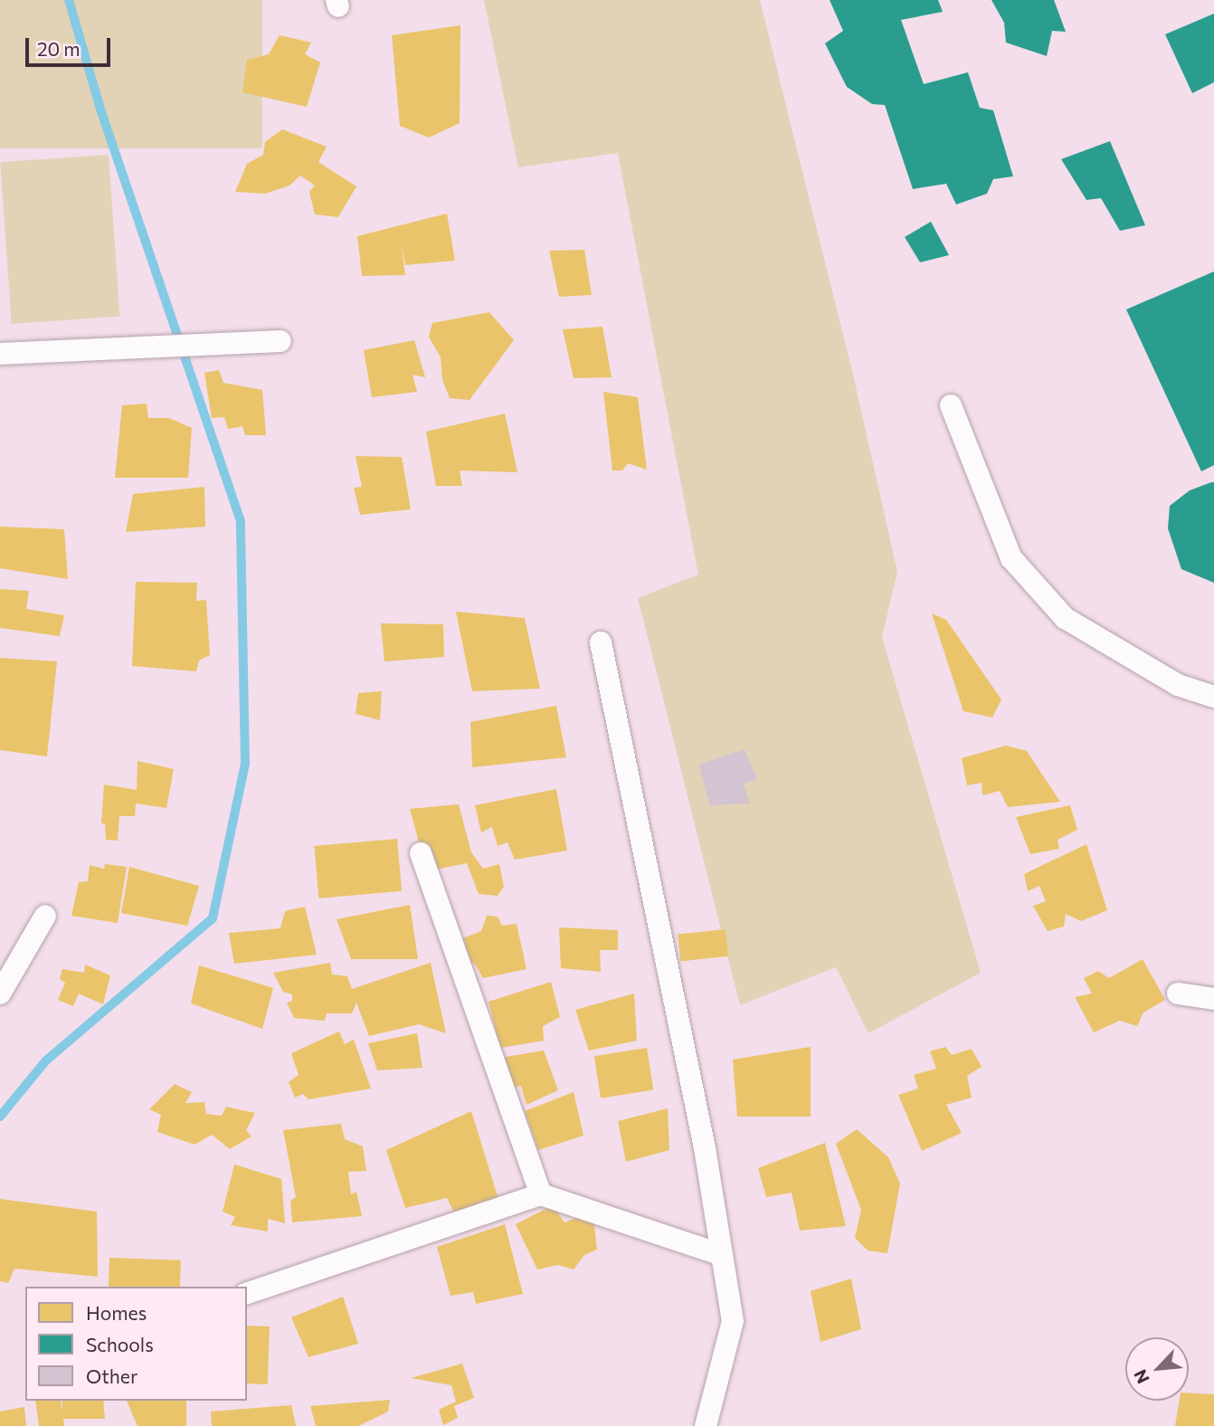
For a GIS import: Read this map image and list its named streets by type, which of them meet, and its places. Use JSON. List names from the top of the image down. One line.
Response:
{"legend":["Homes","Schools","Other"],"scale_bar":"20 m","north":"bottom left"}
